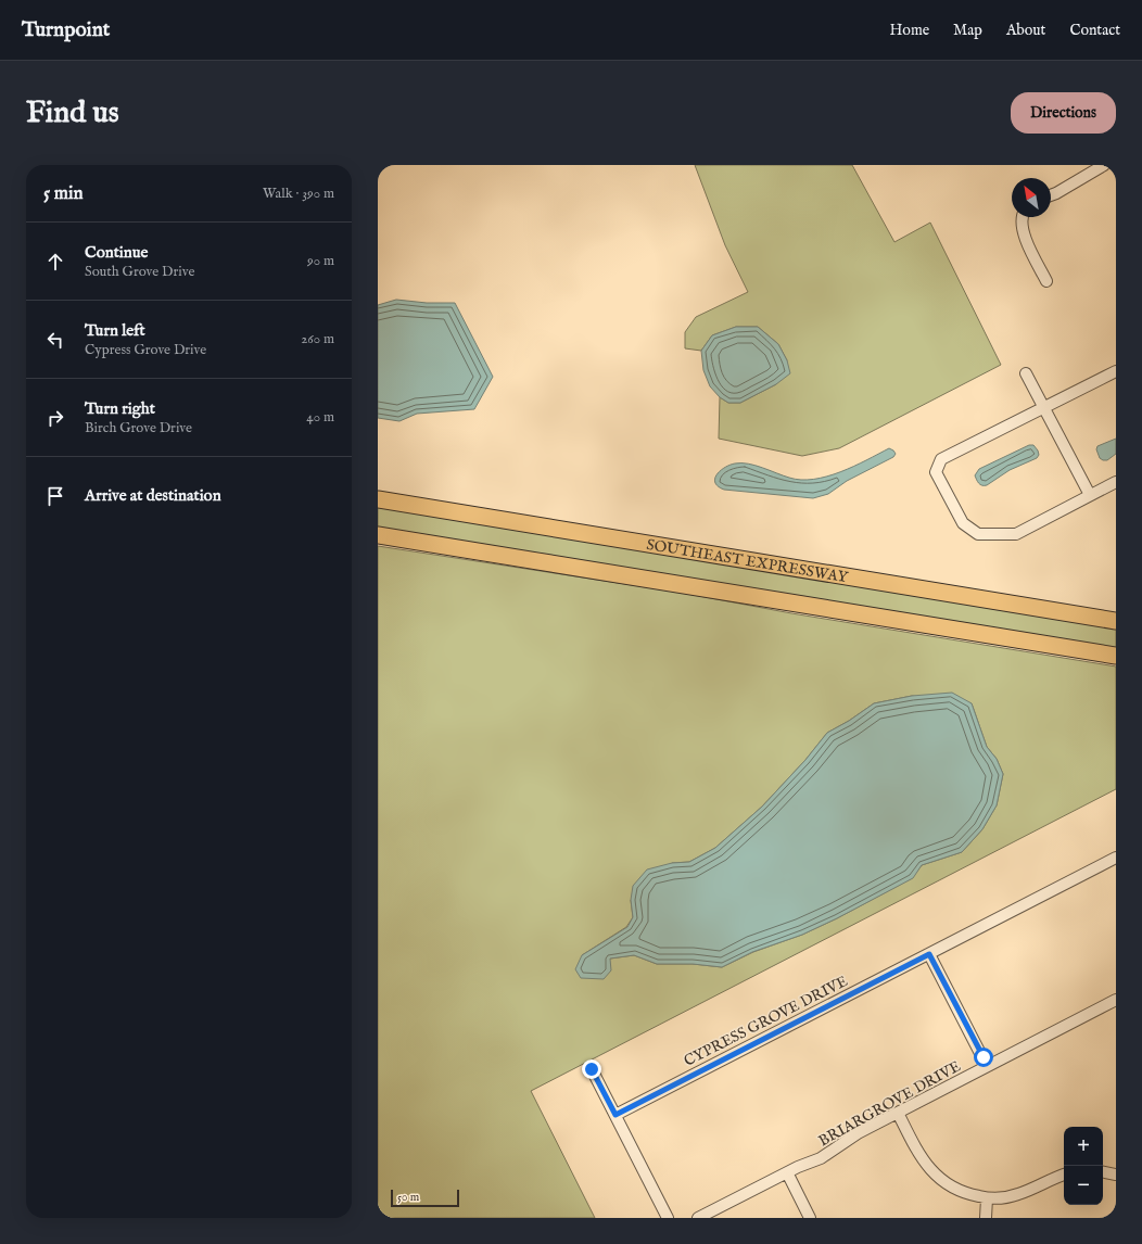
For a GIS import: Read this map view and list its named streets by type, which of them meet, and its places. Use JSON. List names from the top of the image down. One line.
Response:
{"streets":{"highway":["SOUTHEAST EXPRESSWAY"],"street":["CYPRESS GROVE DRIVE","BRIARGROVE DRIVE"]},"scale_bar":"50 m","north":"top left","page":{"header":"Turnpoint","nav":["Home","Map","About","Contact"],"buttons":"Directions","title":"Find us","heading":["5 min","Walk · 390 m"],"list":[["Continue","South Grove Drive","90 m"],["Turn left","Cypress Grove Drive","260 m"],["Turn right","Birch Grove Drive","40 m"],"Arrive at destination"],"map_buttons":["+","−"],"scale":"50 m"}}
